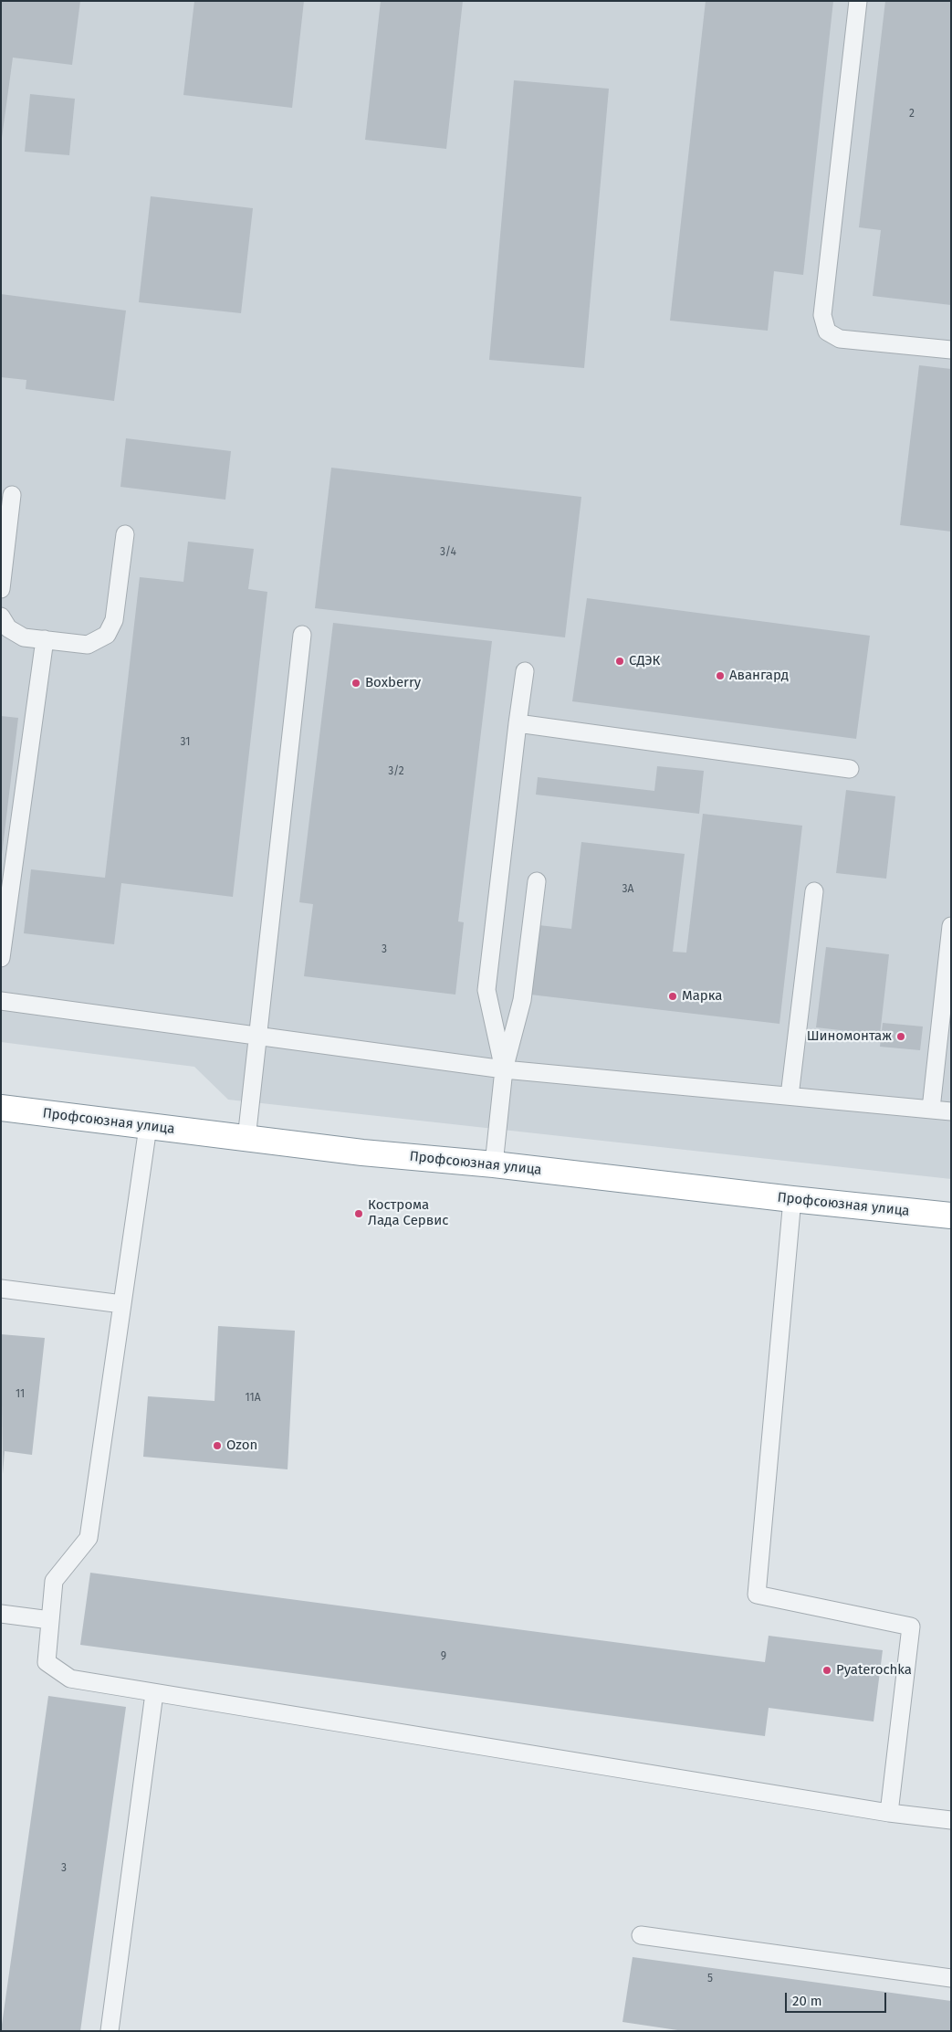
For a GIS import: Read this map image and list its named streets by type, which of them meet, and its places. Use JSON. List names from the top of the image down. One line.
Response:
{"streets":{"highway":["Профсоюзная улица"]},"places":["СДЭК","Авангард","Boxberry","Марка","Шиномонтаж","Кострома Лада Сервис","Ozon","Pyaterochka"],"house_numbers":["2","3/4","31","3/2","3А","3","11","11А","9","3","5"],"scale_bar":"20 m"}
